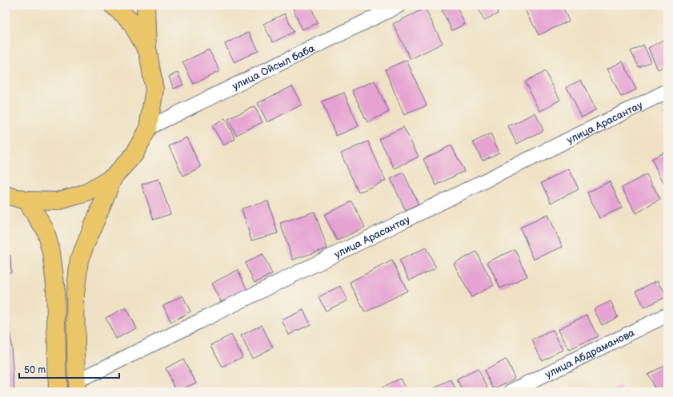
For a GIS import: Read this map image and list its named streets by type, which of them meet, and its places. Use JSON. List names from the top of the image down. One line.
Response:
{"streets":{"street":["улица Ойсыл баба","улица Арасантау","улица Абдраманова"]},"scale_bar":"50 m"}
